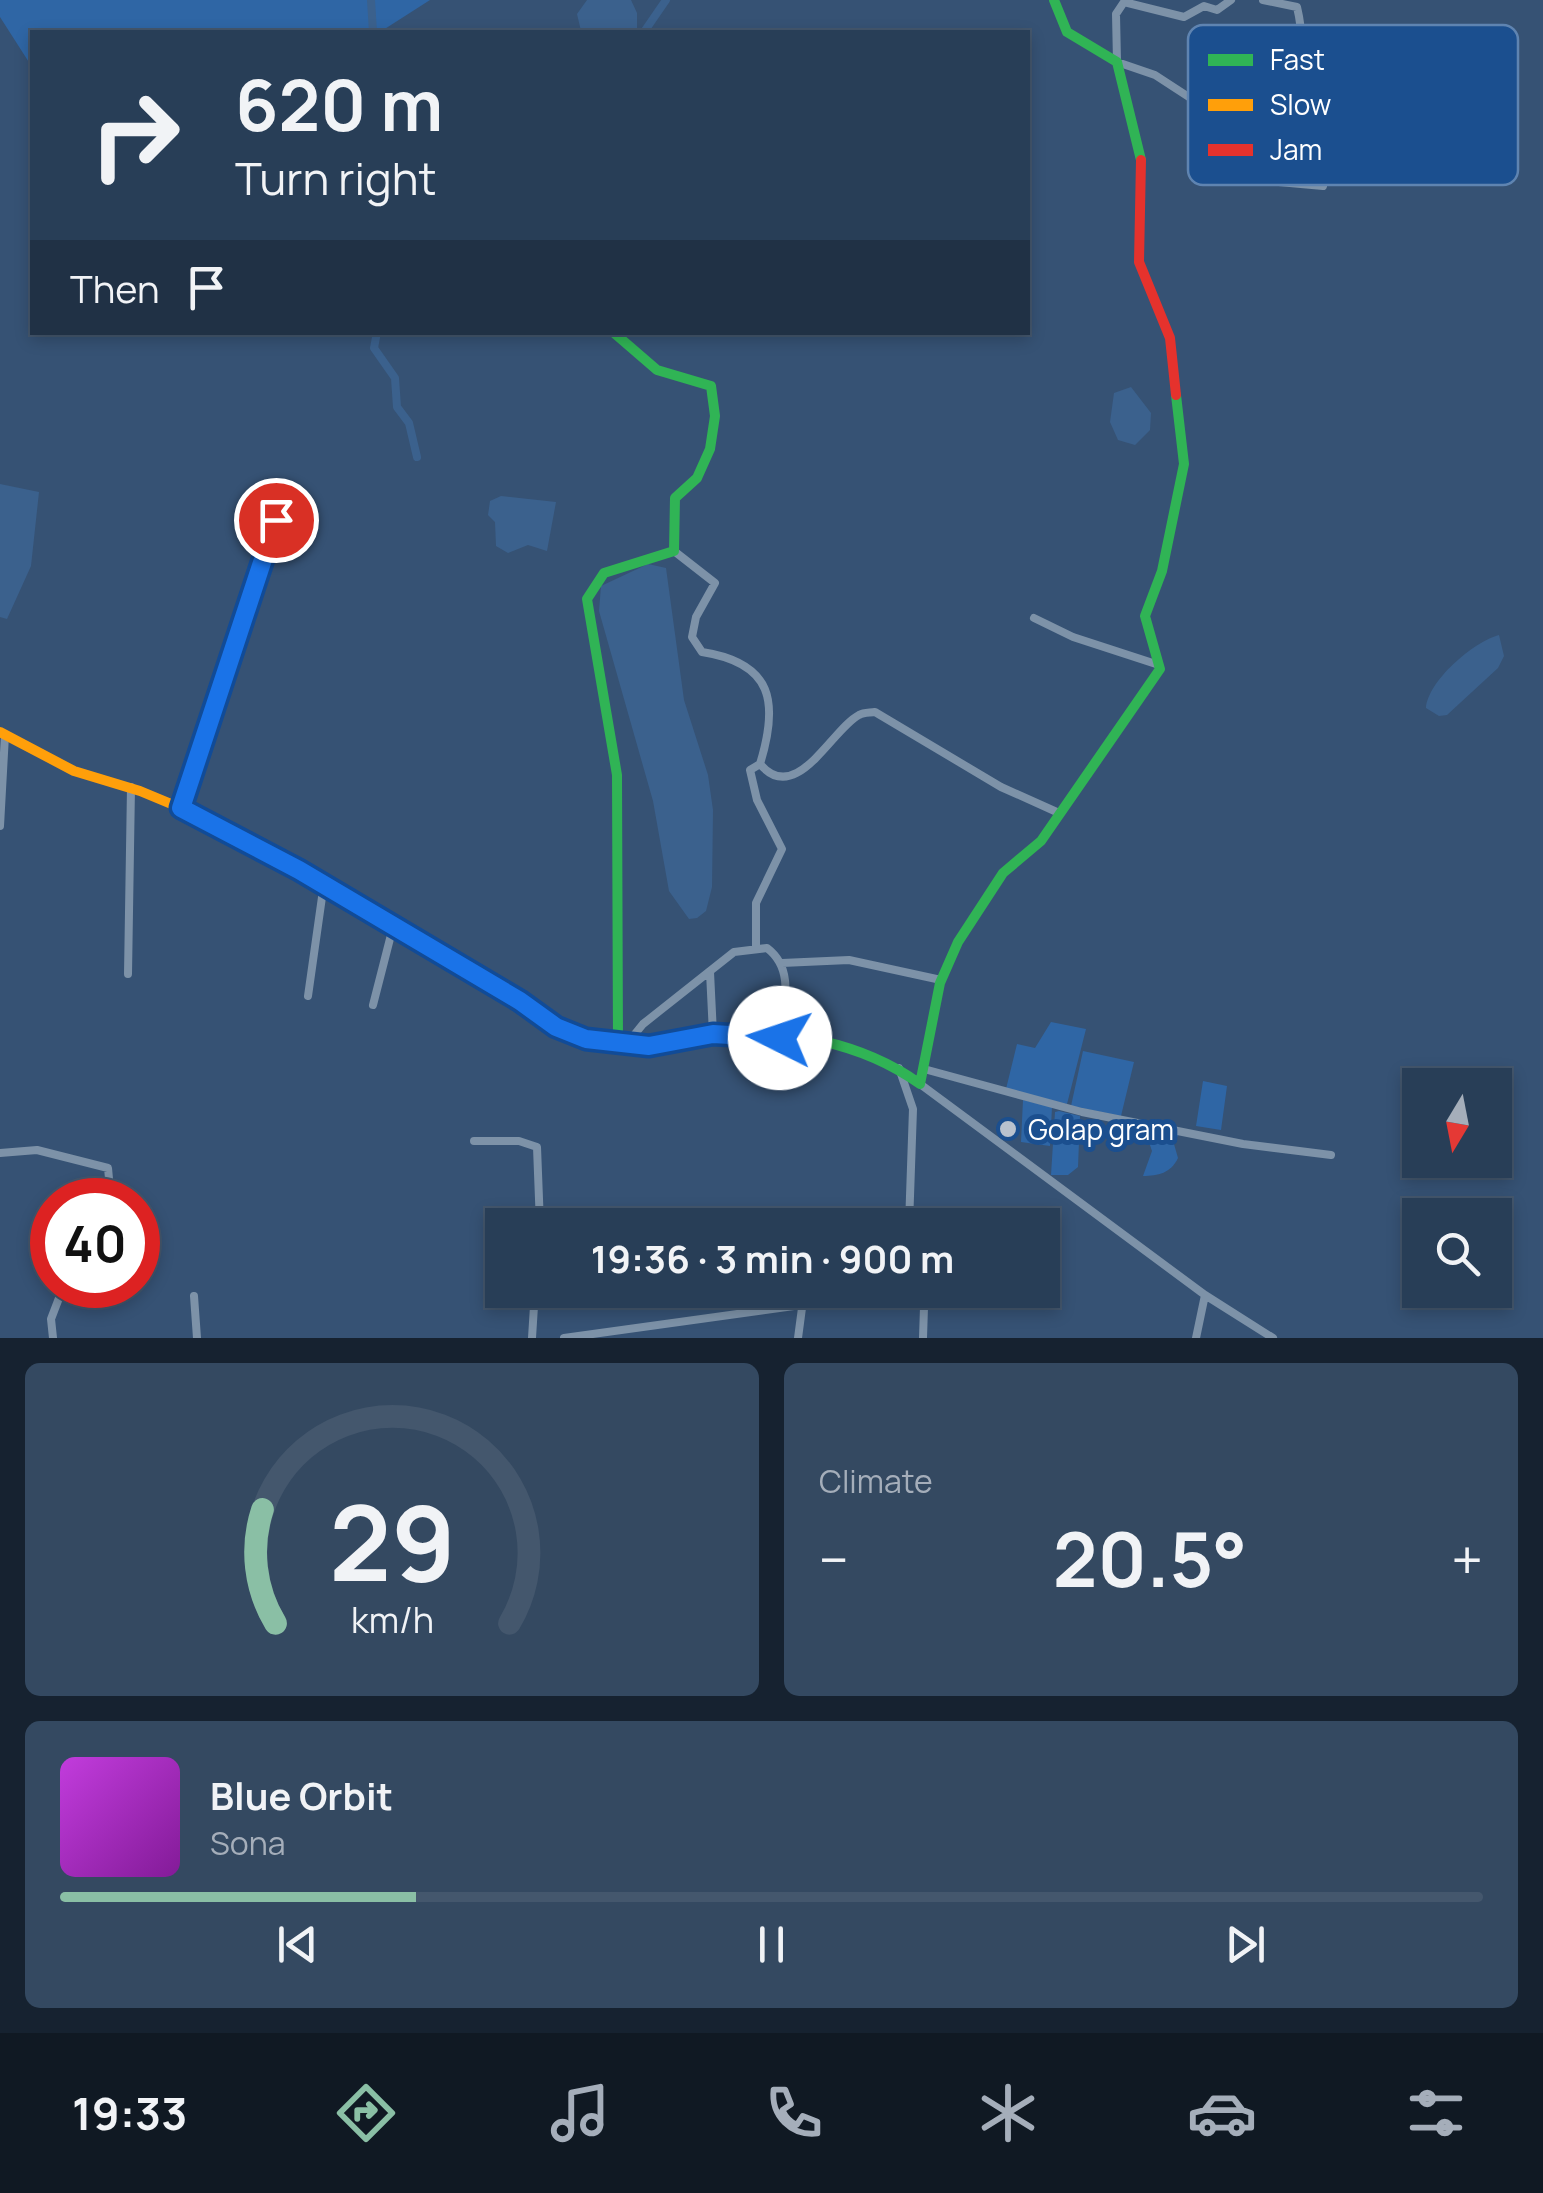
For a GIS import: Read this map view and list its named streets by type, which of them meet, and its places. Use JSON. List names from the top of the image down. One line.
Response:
{"places":["Golap gram"],"legend":["Fast","Slow","Jam"],"north":"bottom","page":{"turn":["620 m","Turn right"],"then":"Then","limit":"40","trip":"19:36 · 3 min · 900 m","tile":"Climate","heat":["−","20.5°","+"],"song":["Blue Orbit","Sona"],"tabs":"19:33","gauge":["29","km/h"]}}
